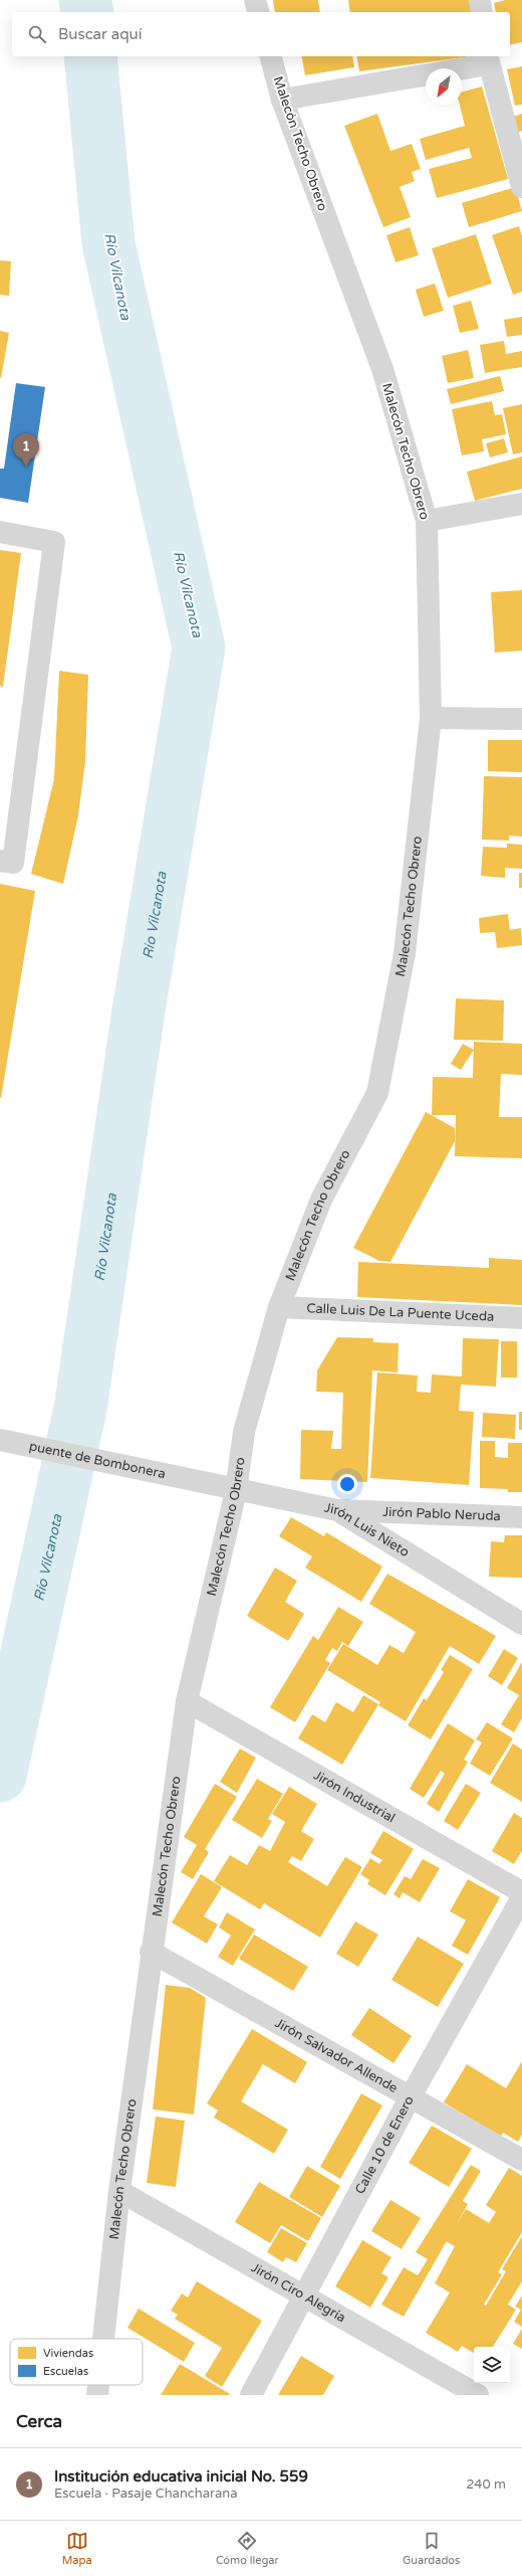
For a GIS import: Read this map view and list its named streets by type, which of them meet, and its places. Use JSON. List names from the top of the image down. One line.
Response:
{"streets":{"street":["Malecón Techo Obrero","Calle Luis De La Puente Uceda","puente de Bombonera","Jirón Pablo Neruda","Jirón Luis Nieto","Jirón Industrial","Jirón Salvador Allende","Calle 10 de Enero","Jirón Ciro Alegría"]},"crossings":[["Malecón Techo Obrero","Calle Luis De La Puente Uceda"],["Malecón Techo Obrero","Jirón Luis Nieto"],["Malecón Techo Obrero","Jirón Industrial"],["Malecón Techo Obrero","Jirón Salvador Allende"],["Malecón Techo Obrero","Jirón Ciro Alegría"],["puente de Bombonera","Jirón Luis Nieto"],["Jirón Pablo Neruda","Jirón Luis Nieto"],["Jirón Salvador Allende","Calle 10 de Enero"],["Calle 10 de Enero","Jirón Ciro Alegría"]],"water":["Río Vilcanota"],"legend":["Viviendas","Escuelas"],"north":"bottom left","page":{"search":"Buscar aquí","pins":"1","heading":"Cerca","list":[{"mark":"1","name":"Institución educativa inicial No. 559","note":"Escuela · Pasaje Chancharana","value":"240 m"}],"nav":["Mapa","Cómo llegar","Guardados"]}}
